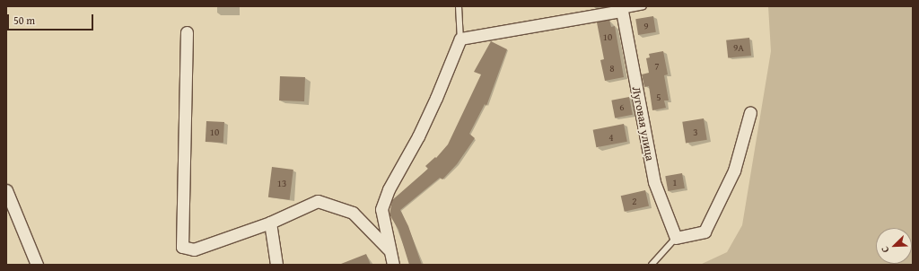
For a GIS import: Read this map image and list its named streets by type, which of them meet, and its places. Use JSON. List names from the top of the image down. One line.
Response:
{"streets":{"street":["Луговая улица"]},"house_numbers":["9","10","9А","7","8","5","6","10","3","4","1","13","2"],"scale_bar":"50 m","north":"bottom left"}
